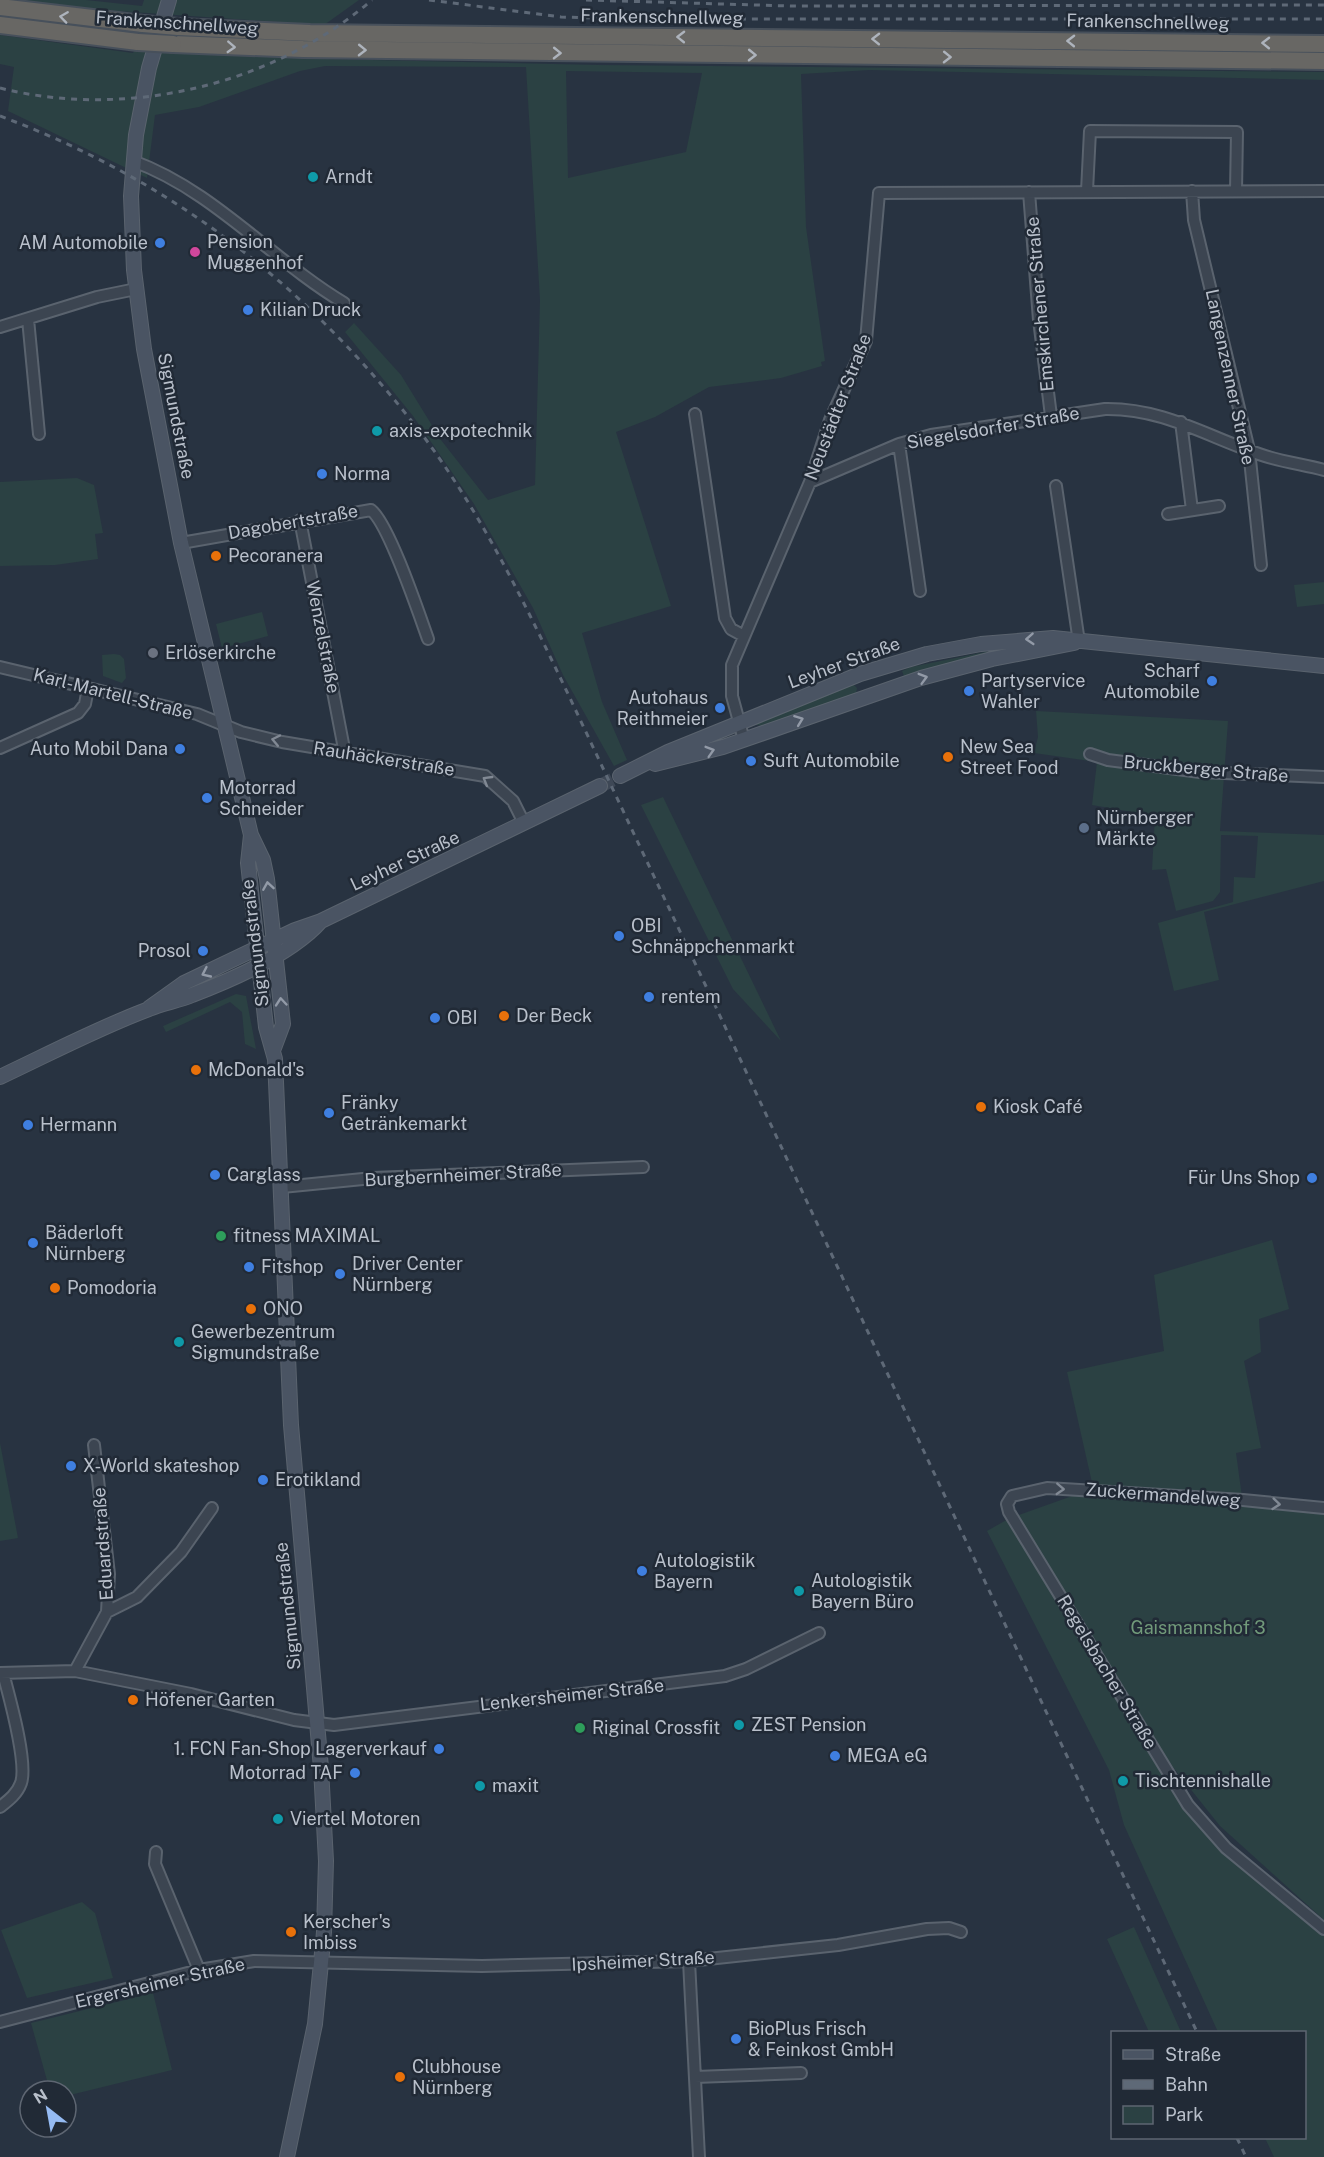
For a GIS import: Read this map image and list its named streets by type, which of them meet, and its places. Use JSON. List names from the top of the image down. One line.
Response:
{"streets":{"highway":["Frankenschnellweg"],"main road":["Sigmundstraße","Leyher Straße"],"street":["Emskirchener Straße","Langenzenner Straße","Neustädter Straße","Siegelsdorfer Straße","Dagobertstraße","Wenzelstraße","Karl-Martell-Straße","Rauhäckerstraße","Bruckberger Straße","Burgbernheimer Straße","Zuckermandelweg","Eduardstraße","Regelsbacher Straße","Lenkersheimer Straße","Ipsheimer Straße","Ergersheimer Straße"]},"crossings":[["Emskirchener Straße","Neustädter Straße"],["Emskirchener Straße","Siegelsdorfer Straße"],["Langenzenner Straße","Neustädter Straße"],["Langenzenner Straße","Siegelsdorfer Straße"],["Neustädter Straße","Siegelsdorfer Straße"],["Neustädter Straße","Leyher Straße"],["Sigmundstraße","Dagobertstraße"],["Sigmundstraße","Leyher Straße"],["Sigmundstraße","Karl-Martell-Straße"],["Sigmundstraße","Rauhäckerstraße"],["Sigmundstraße","Burgbernheimer Straße"],["Sigmundstraße","Lenkersheimer Straße"],["Sigmundstraße","Ipsheimer Straße"],["Sigmundstraße","Ergersheimer Straße"],["Dagobertstraße","Wenzelstraße"],["Wenzelstraße","Rauhäckerstraße"],["Leyher Straße","Rauhäckerstraße"],["Karl-Martell-Straße","Rauhäckerstraße"],["Zuckermandelweg","Regelsbacher Straße"],["Eduardstraße","Lenkersheimer Straße"],["Ipsheimer Straße","Ergersheimer Straße"]],"one_way":["Rauhäckerstraße","Zuckermandelweg"],"parks":["Gaismannshof 3"],"places":["Arndt","AM Automobile","Pension Muggenhof","Kilian Druck","axis-expotechnik","Norma","Pecoranera","Erlöserkirche","Scharf Automobile","Partyservice Wahler","Autohaus Reithmeier","Auto Mobil Dana","New Sea Street Food","Suft Automobile","Motorrad Schneider","Nürnberger Märkte","OBI Schnäppchenmarkt","Prosol","rentem","Der Beck","OBI","McDonald's","Kiosk Café","Fränky Getränkemarkt","Hermann","Carglass","Für Uns Shop","fitness MAXIMAL","Bäderloft Nürnberg","Fitshop","Driver Center Nürnberg","Pomodoria","ONO","Gewerbezentrum Sigmundstraße","X-World skateshop","Erotikland","Autologistik Bayern","Autologistik Bayern Büro","Höfener Garten","ZEST Pension","Riginal Crossfit","1. FCN Fan-Shop Lagerverkauf","MEGA eG","Motorrad TAF","Tischtennishalle","maxit","Viertel Motoren","Kerscher's Imbiss","BioPlus Frisch & Feinkost GmbH","Clubhouse Nürnberg"],"legend":["Straße","Bahn","Park"],"north":"top left"}
